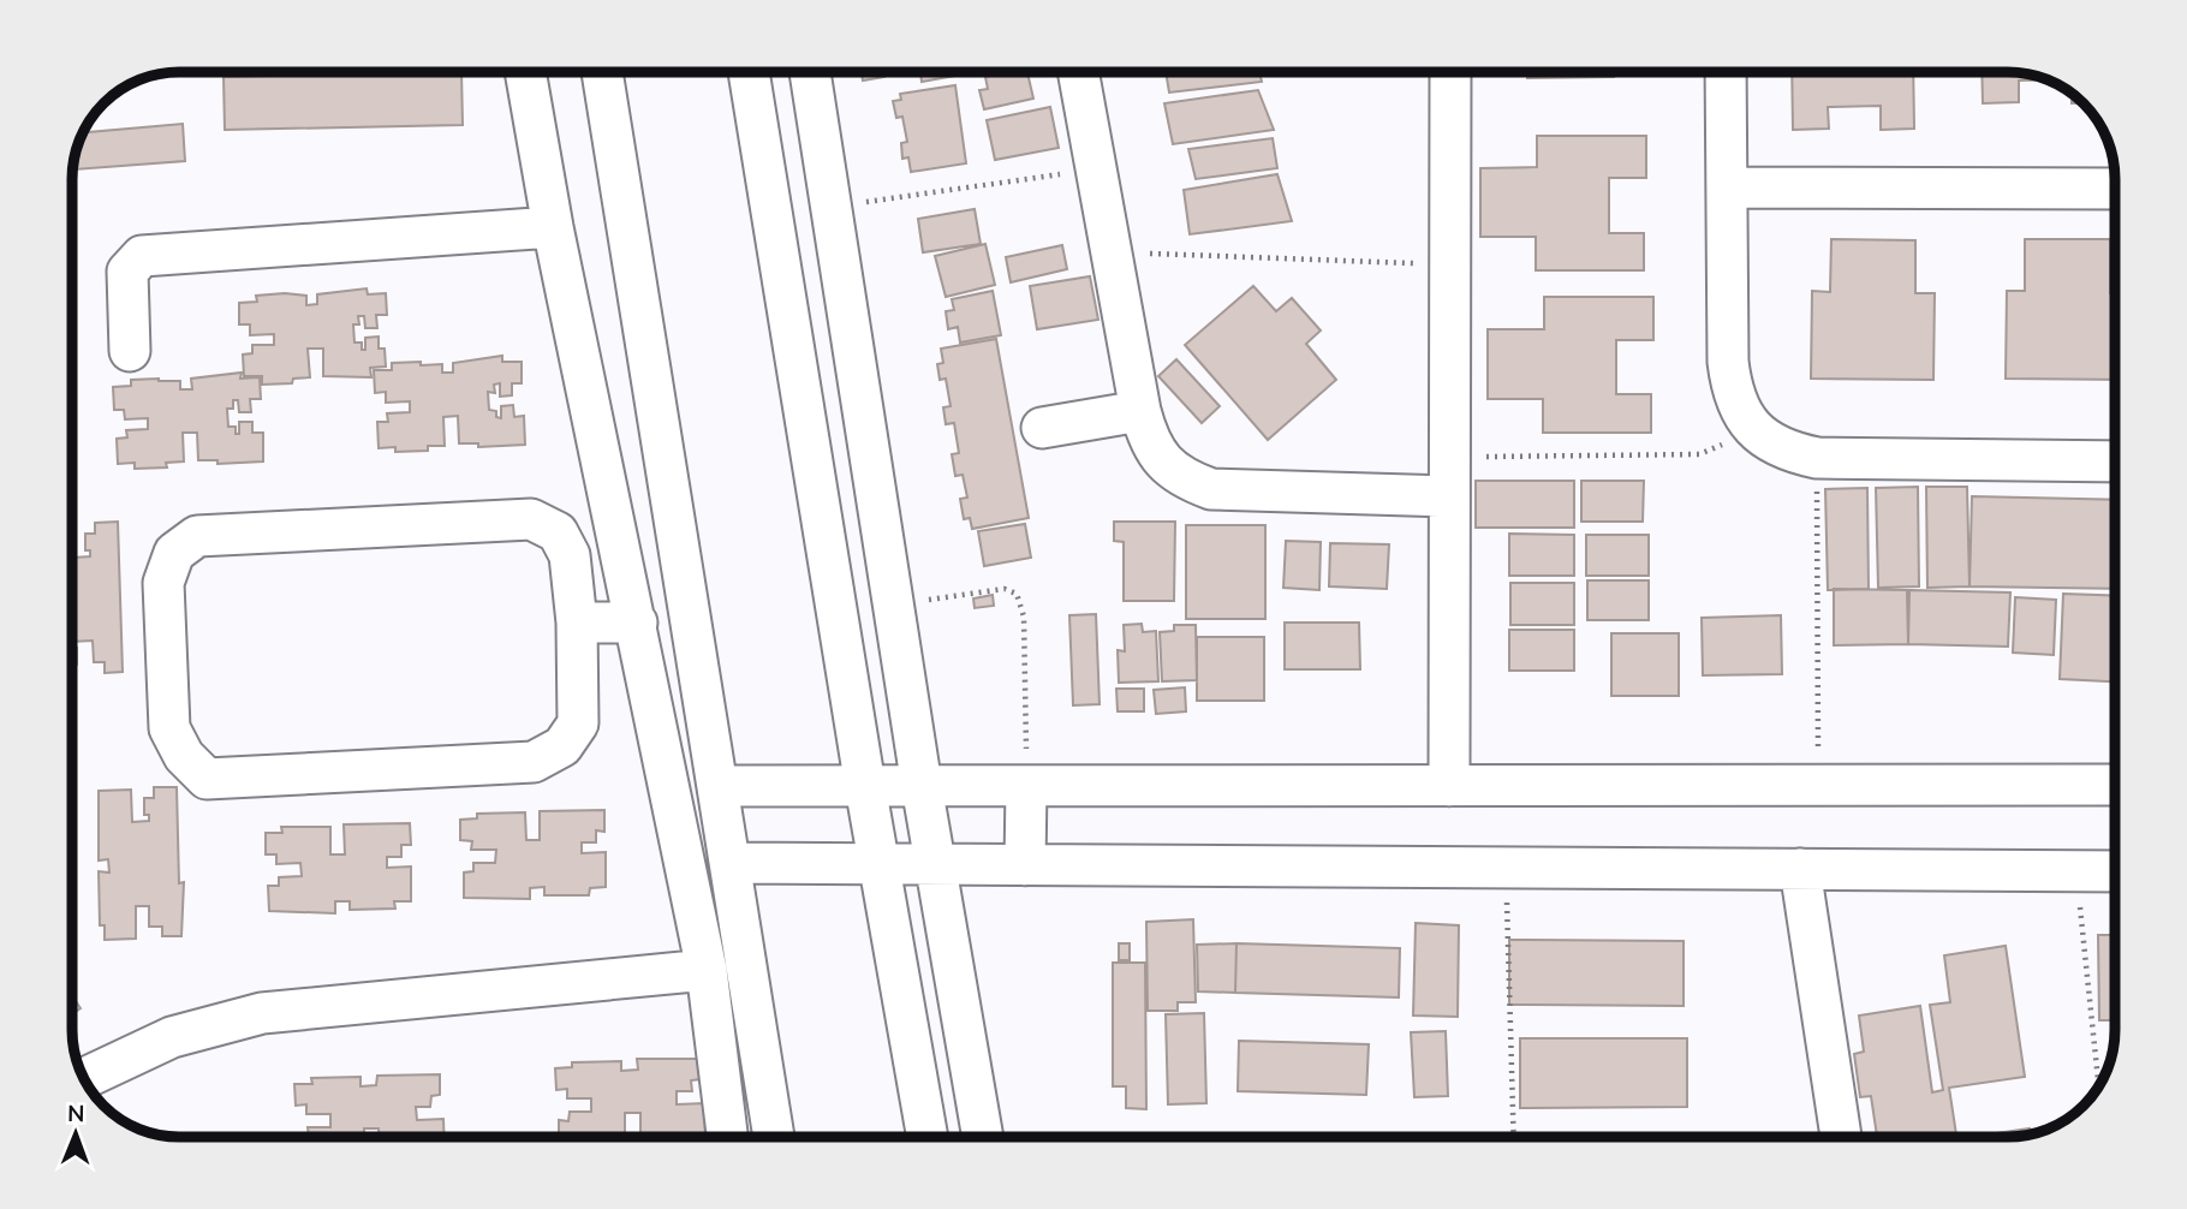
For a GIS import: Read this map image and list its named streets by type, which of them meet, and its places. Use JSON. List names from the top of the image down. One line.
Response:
{"north":"top"}
